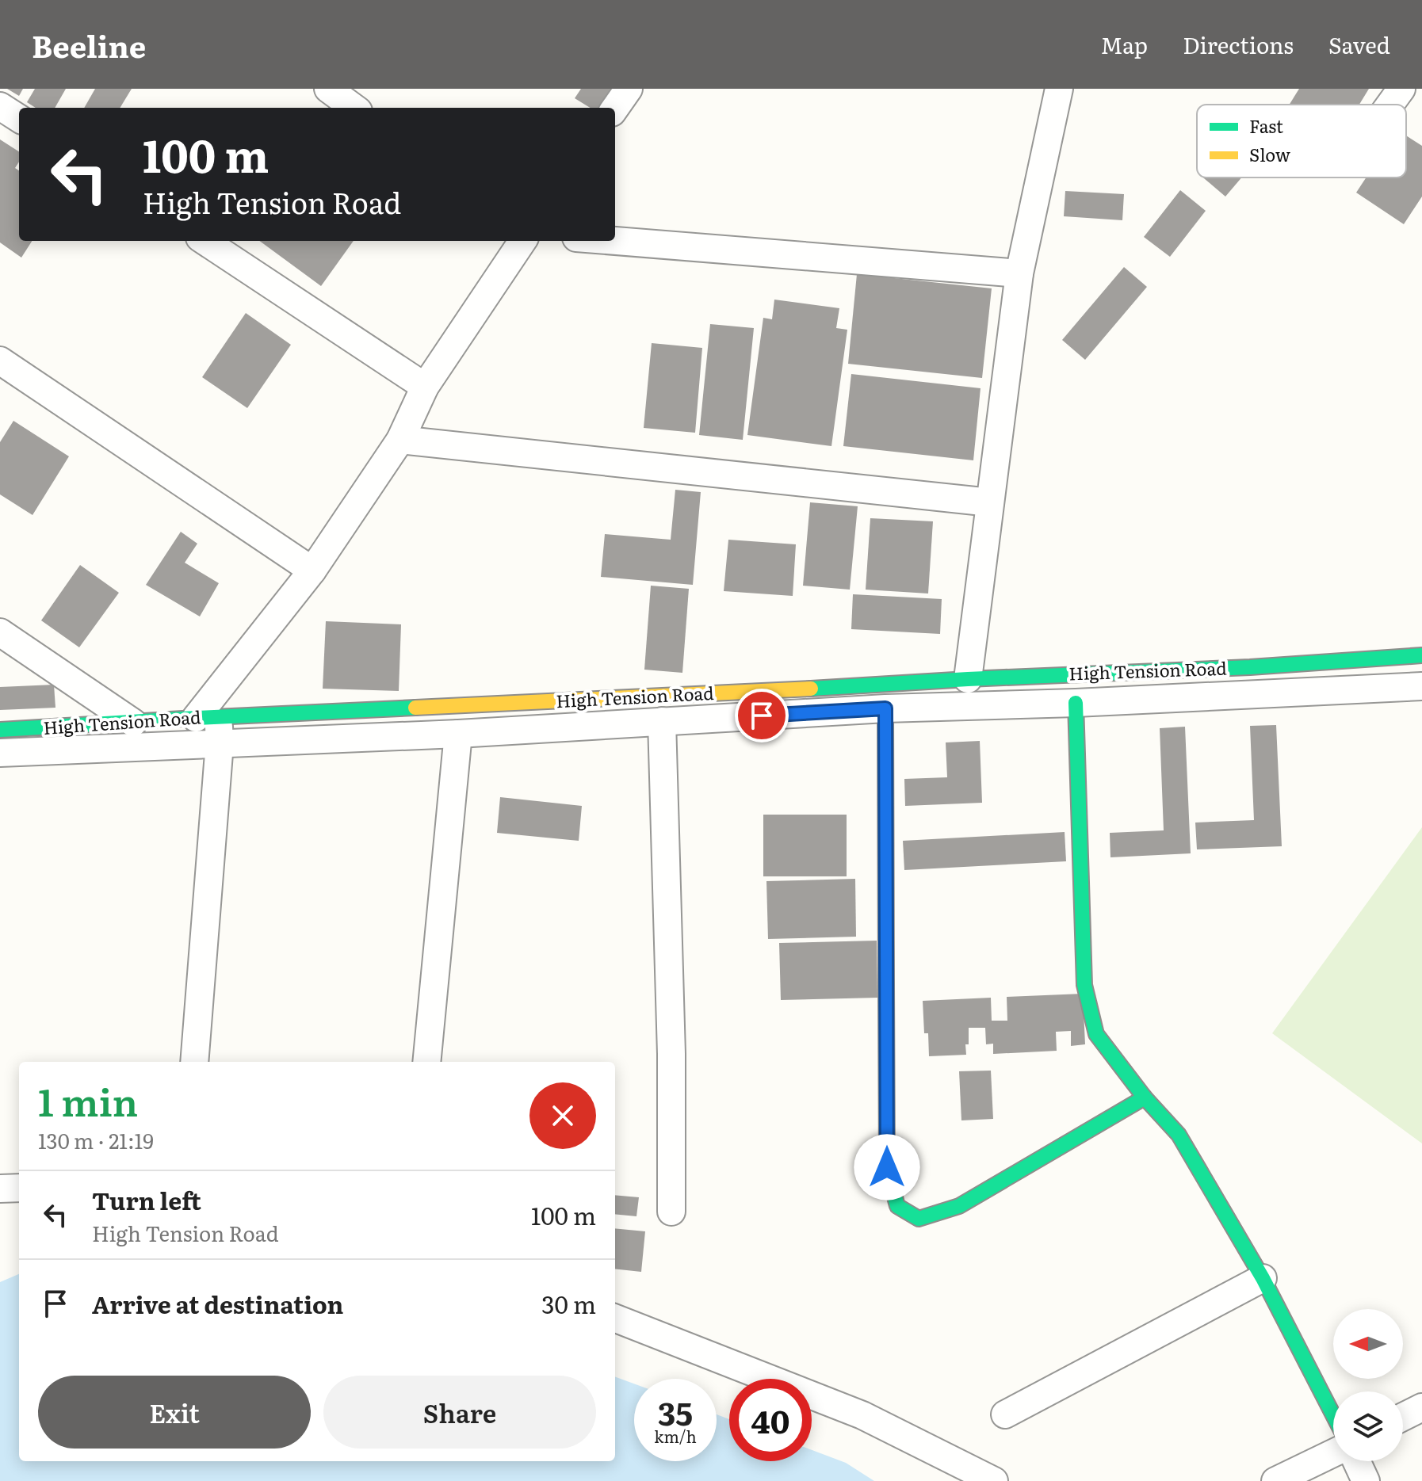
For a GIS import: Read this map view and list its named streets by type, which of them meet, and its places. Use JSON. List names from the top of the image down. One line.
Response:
{"streets":{"street":["High Tension Road"]},"legend":["Fast","Slow"],"north":"left","page":{"header":"Beeline","nav":["Map","Directions","Saved"],"turn":["100 m","High Tension Road"],"heading":["1 min","130 m · 21:19"],"list":[{"name":"Turn left","note":"High Tension Road","value":"100 m"},{"name":"Arrive at destination","value":"30 m"}],"buttons":["Exit","Share"],"speed":"35 km/h","limit":"40"}}
